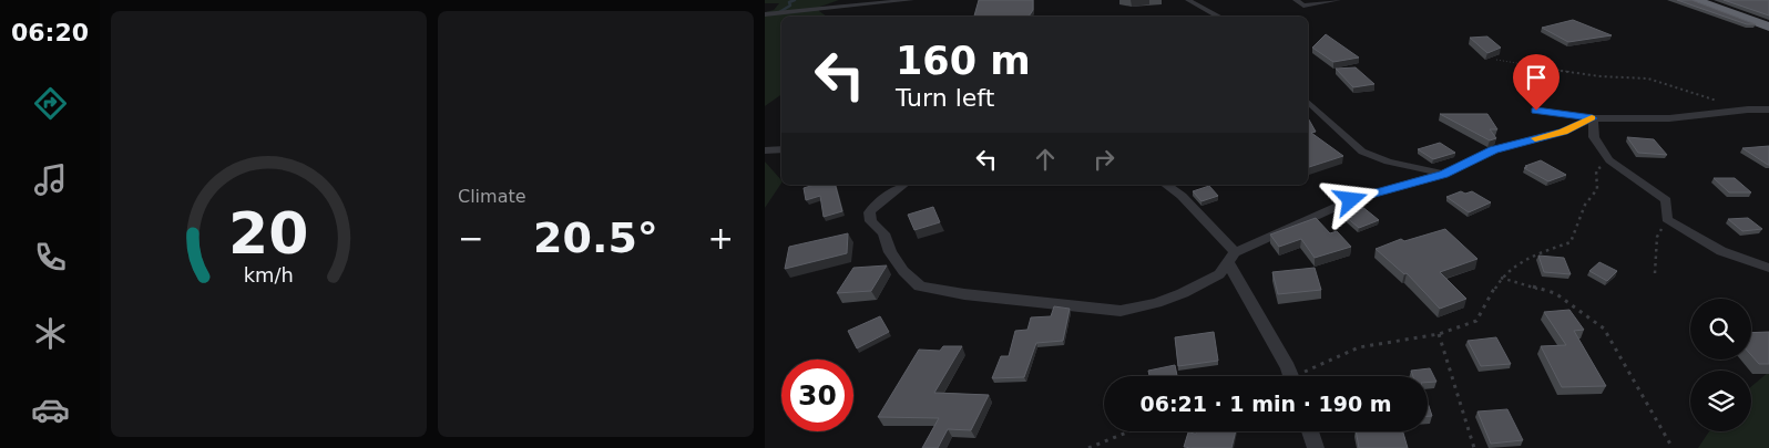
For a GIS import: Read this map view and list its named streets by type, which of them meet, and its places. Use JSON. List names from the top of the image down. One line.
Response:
{"page":{"tabs":"06:20","tile":"Climate","turn":["160 m","Turn left"],"heat":["−","20.5°","+"],"limit":"30","trip":"06:21 · 1 min · 190 m","gauge":["20","km/h"]}}
